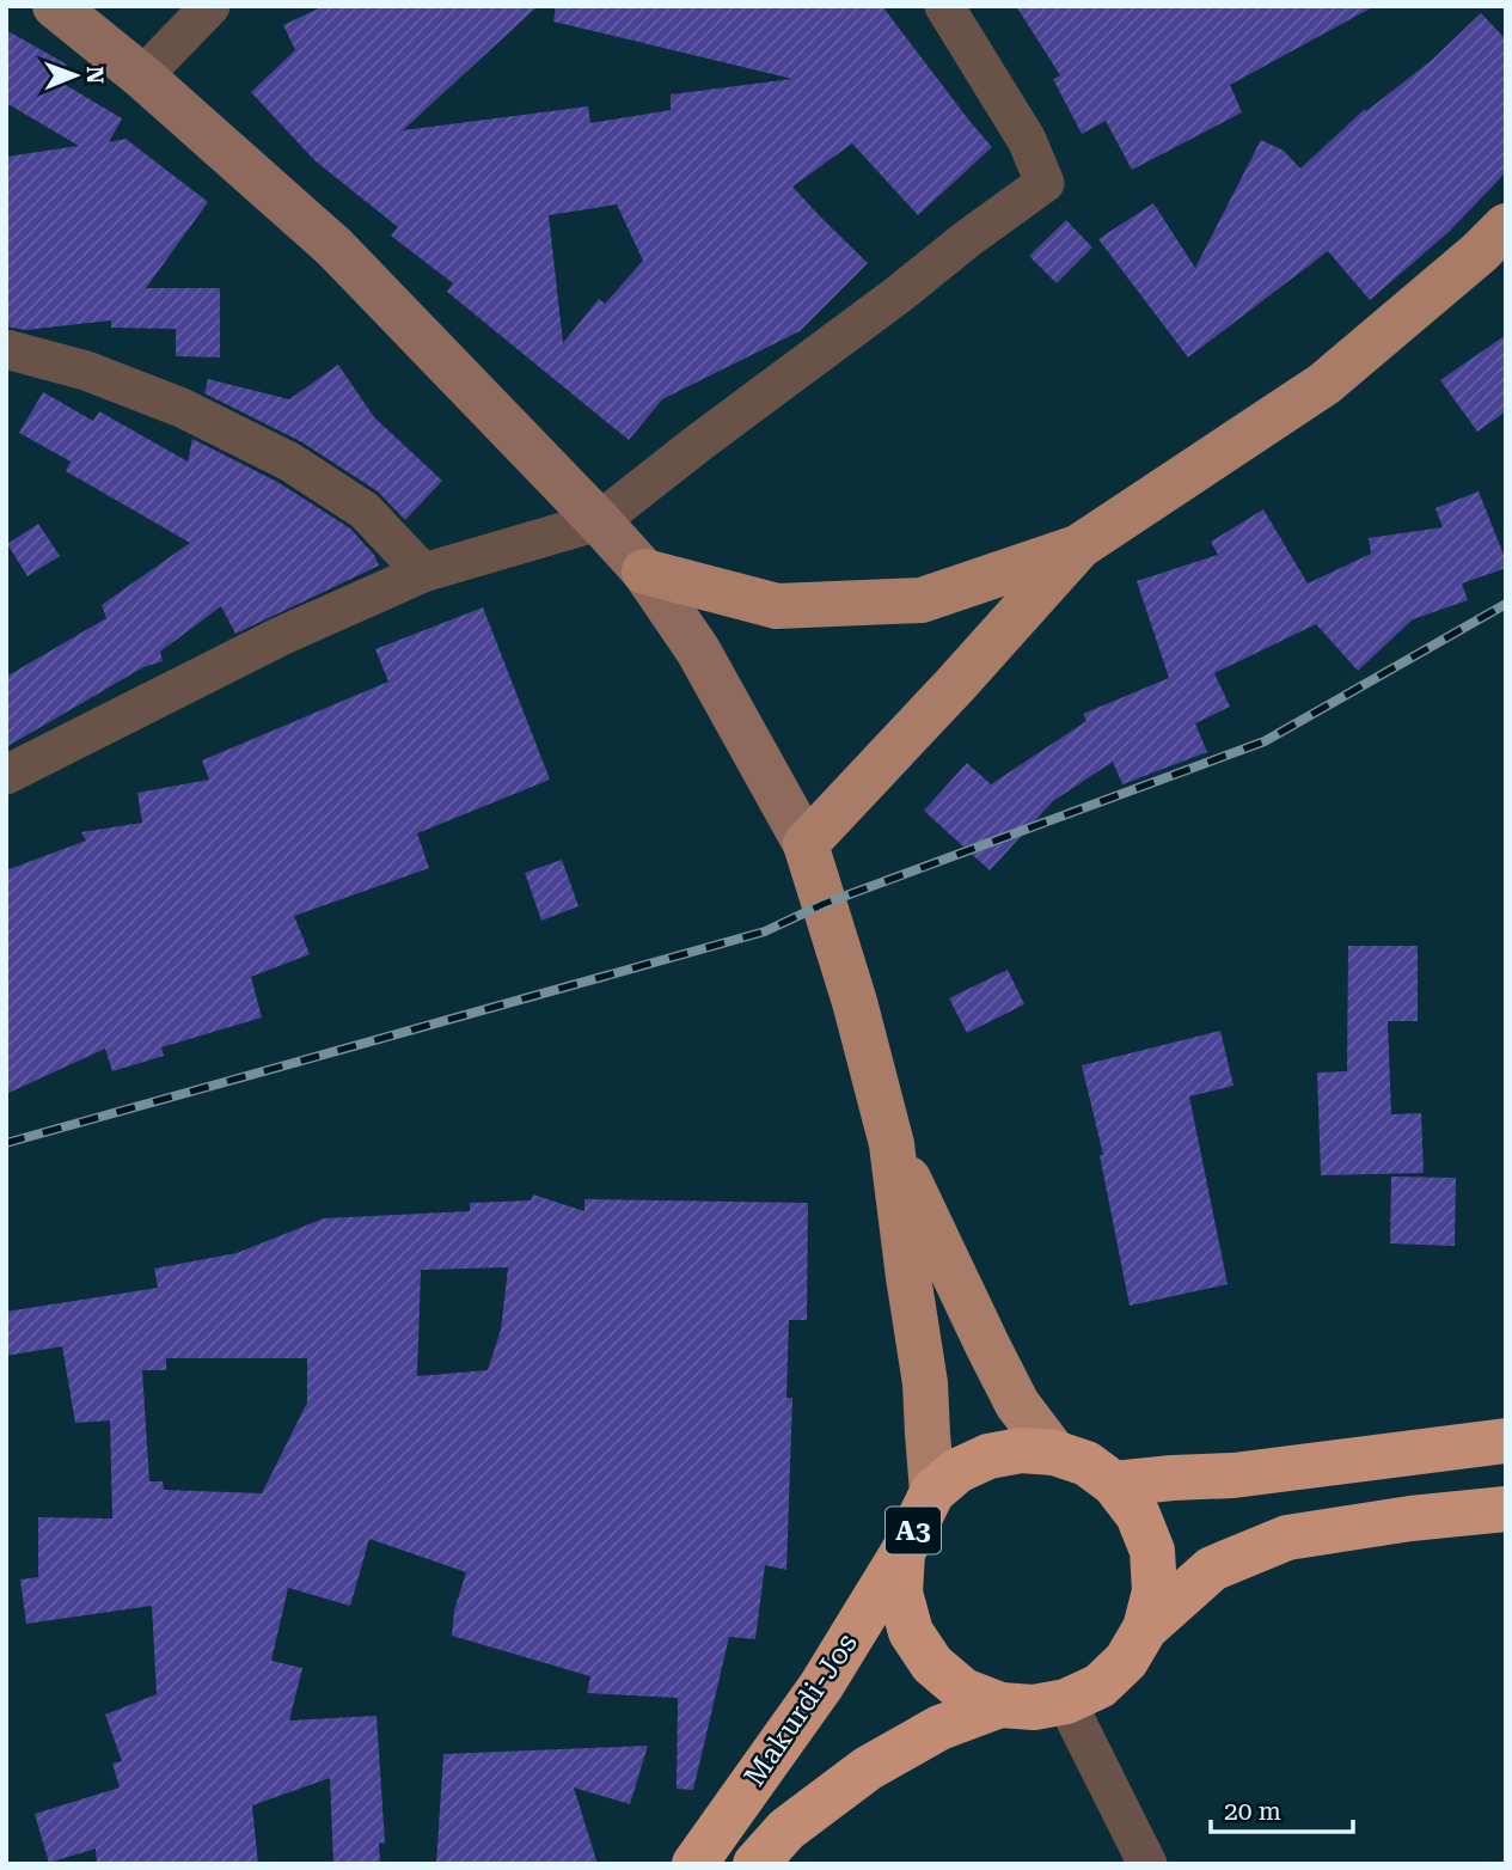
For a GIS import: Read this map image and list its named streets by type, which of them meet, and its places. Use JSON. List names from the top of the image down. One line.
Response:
{"streets":{"highway":["A3","Makurdi-Jos"]},"crossings":[["A3","Makurdi-Jos"]],"scale_bar":"20 m","north":"right"}
